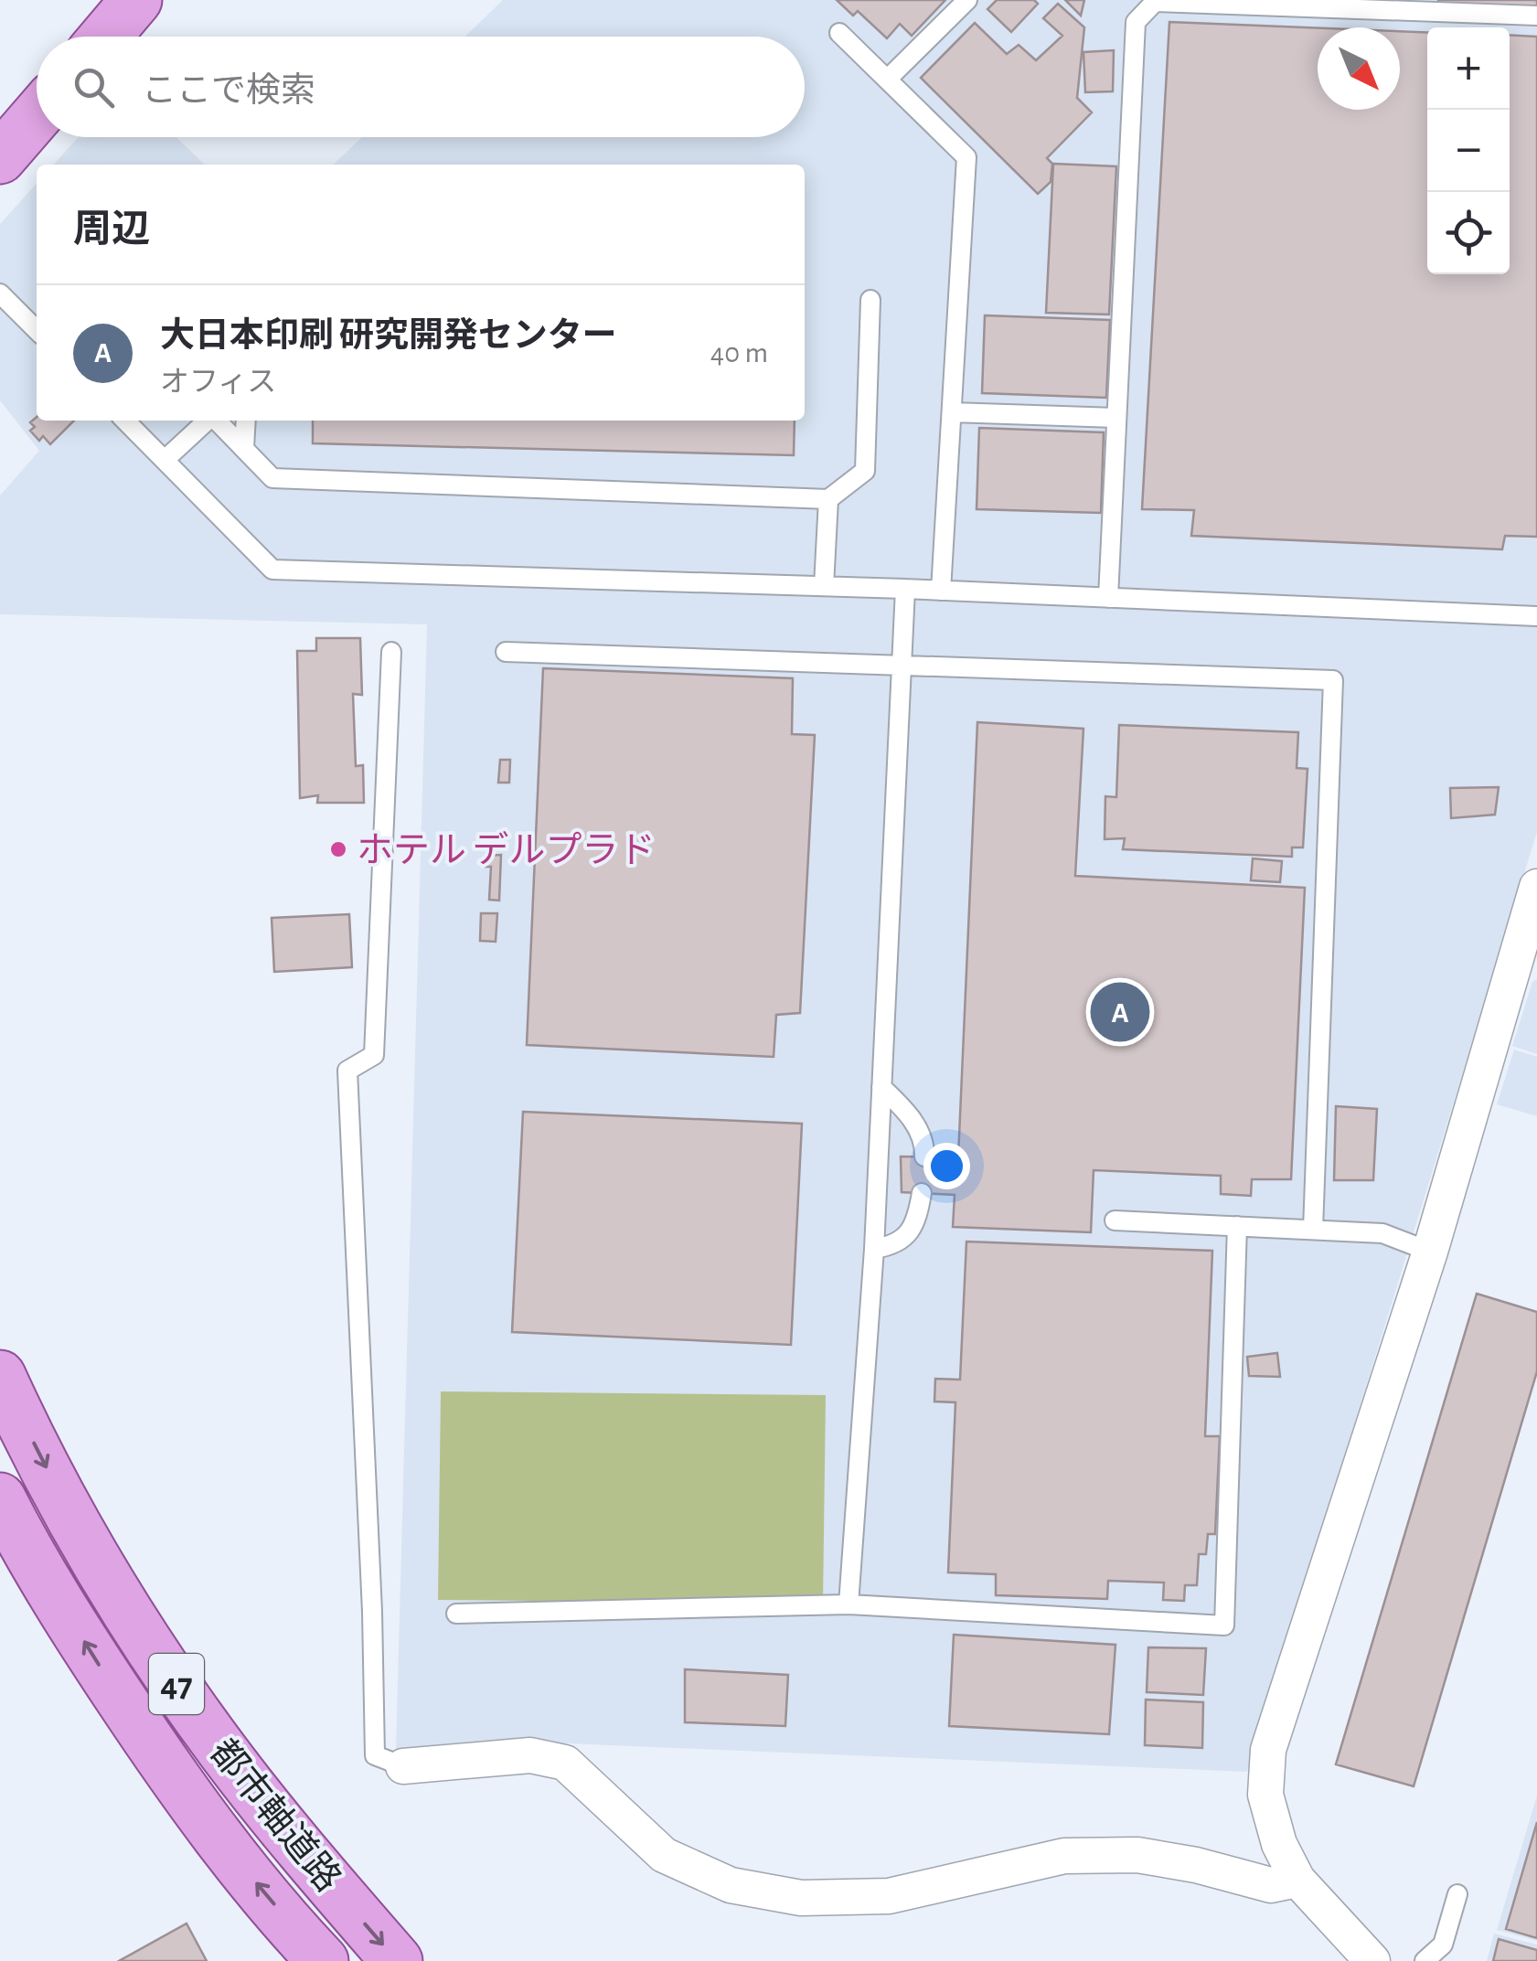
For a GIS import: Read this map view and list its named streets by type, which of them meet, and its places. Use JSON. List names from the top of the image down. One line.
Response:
{"streets":{"main road":["47","都市軸道路"]},"places":["ホテル デルプラド"],"north":"bottom right","page":{"map_buttons":["+","−"],"search":"ここで検索","heading":"周辺","list":[{"mark":"A","name":"大日本印刷 研究開発センター","note":"オフィス","value":"40 m"}],"pins":"A"}}
